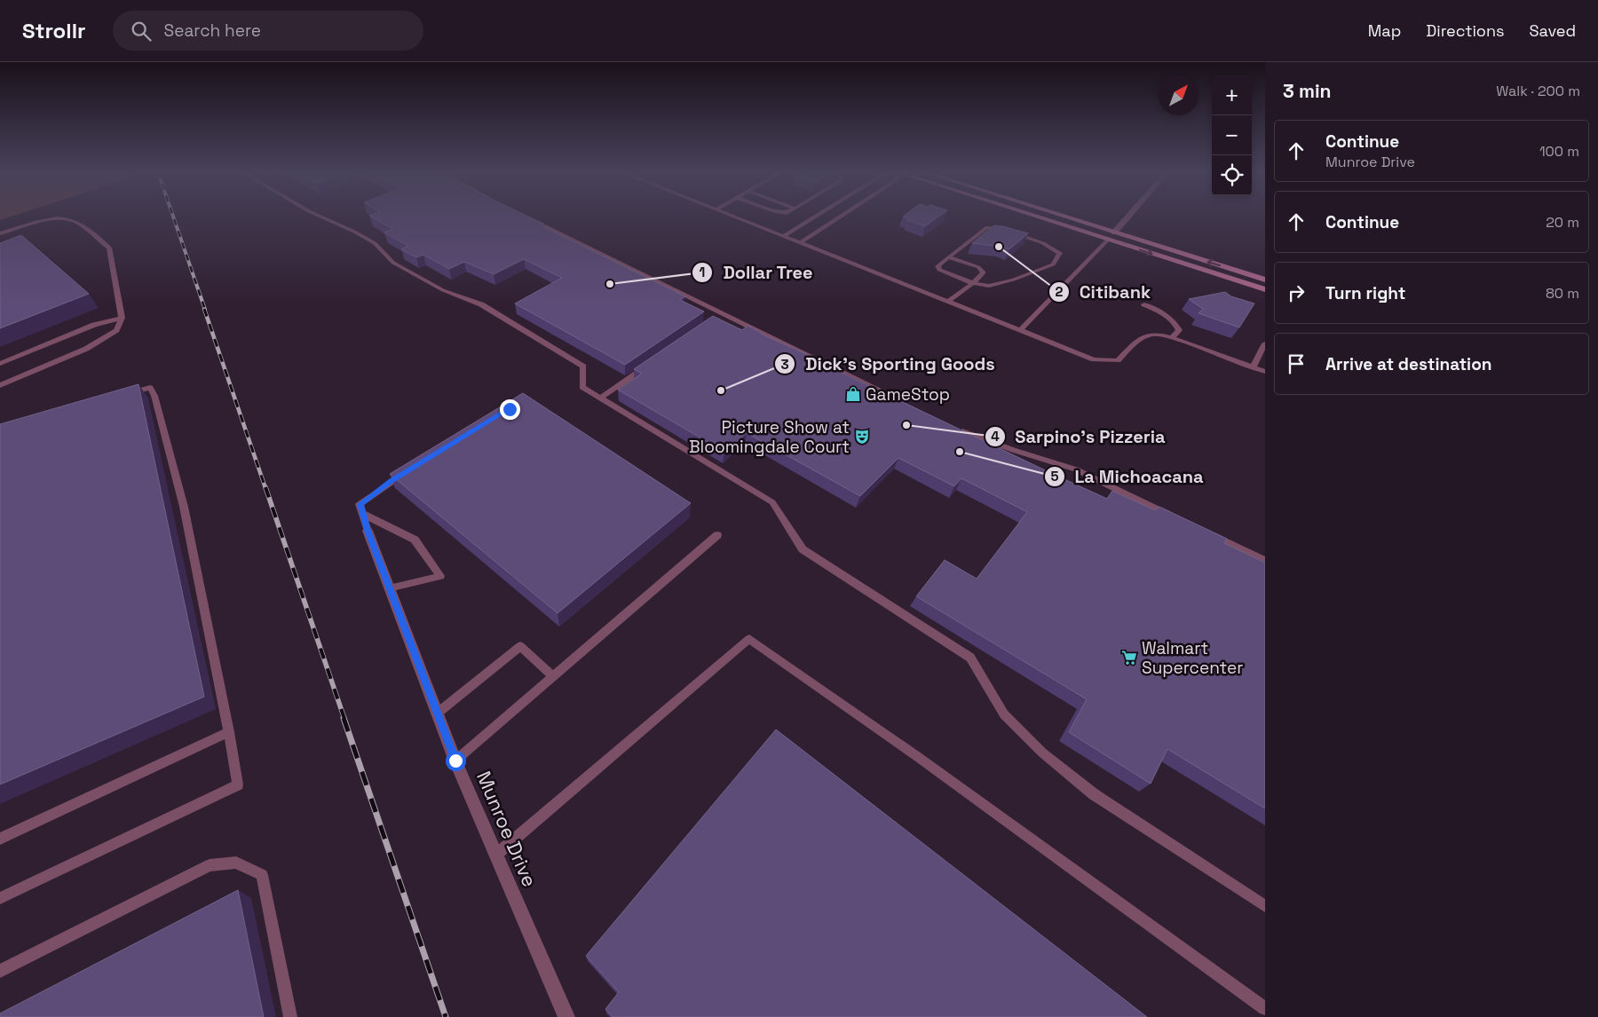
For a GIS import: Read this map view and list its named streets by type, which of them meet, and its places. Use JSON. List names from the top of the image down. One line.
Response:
{"streets":{"street":["Munroe Drive"]},"places":{"other":["Citibank","Dollar Tree","Dick's Sporting Goods","Sarpino's Pizzeria","La Michoacana"],"shop":["GameStop"],"theatre":["Picture Show at Bloomingdale Court"],"supermarket":["Walmart Supercenter"]},"north":"top right","page":{"header":"Strollr","search":"Search here","nav":["Map","Directions","Saved"],"heading":["3 min","Walk · 200 m"],"map_buttons":["+","−"],"list":[["Continue","Munroe Drive","100 m"],["Continue","20 m"],["Turn right","80 m"],"Arrive at destination"]}}
